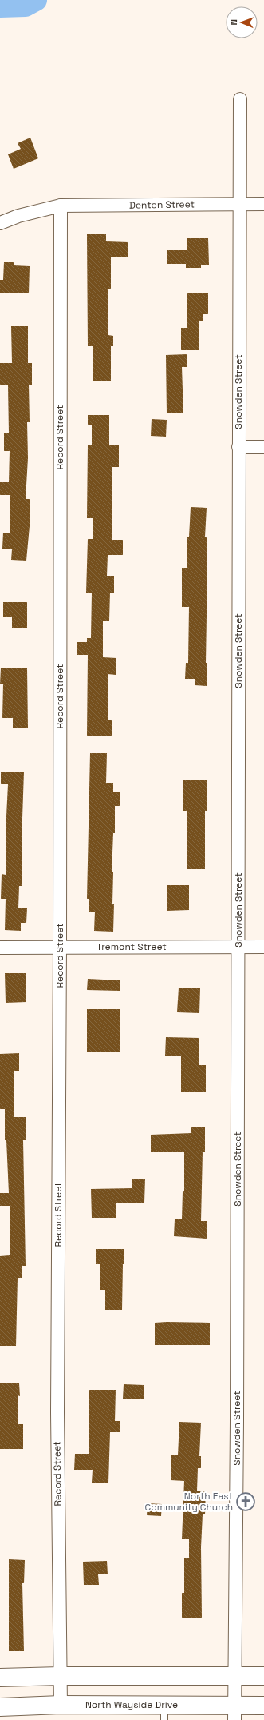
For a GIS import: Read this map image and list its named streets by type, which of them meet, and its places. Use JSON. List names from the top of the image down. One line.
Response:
{"streets":{"main road":["North Wayside Drive"],"street":["Denton Street","Snowden Street","Record Street","Tremont Street"]},"crossings":[["Denton Street","Snowden Street"],["Denton Street","Record Street"],["Snowden Street","Tremont Street"],["Snowden Street","North Wayside Drive"],["Record Street","Tremont Street"],["Record Street","North Wayside Drive"]],"places":{"church":["North East Community Church"]},"north":"left"}
